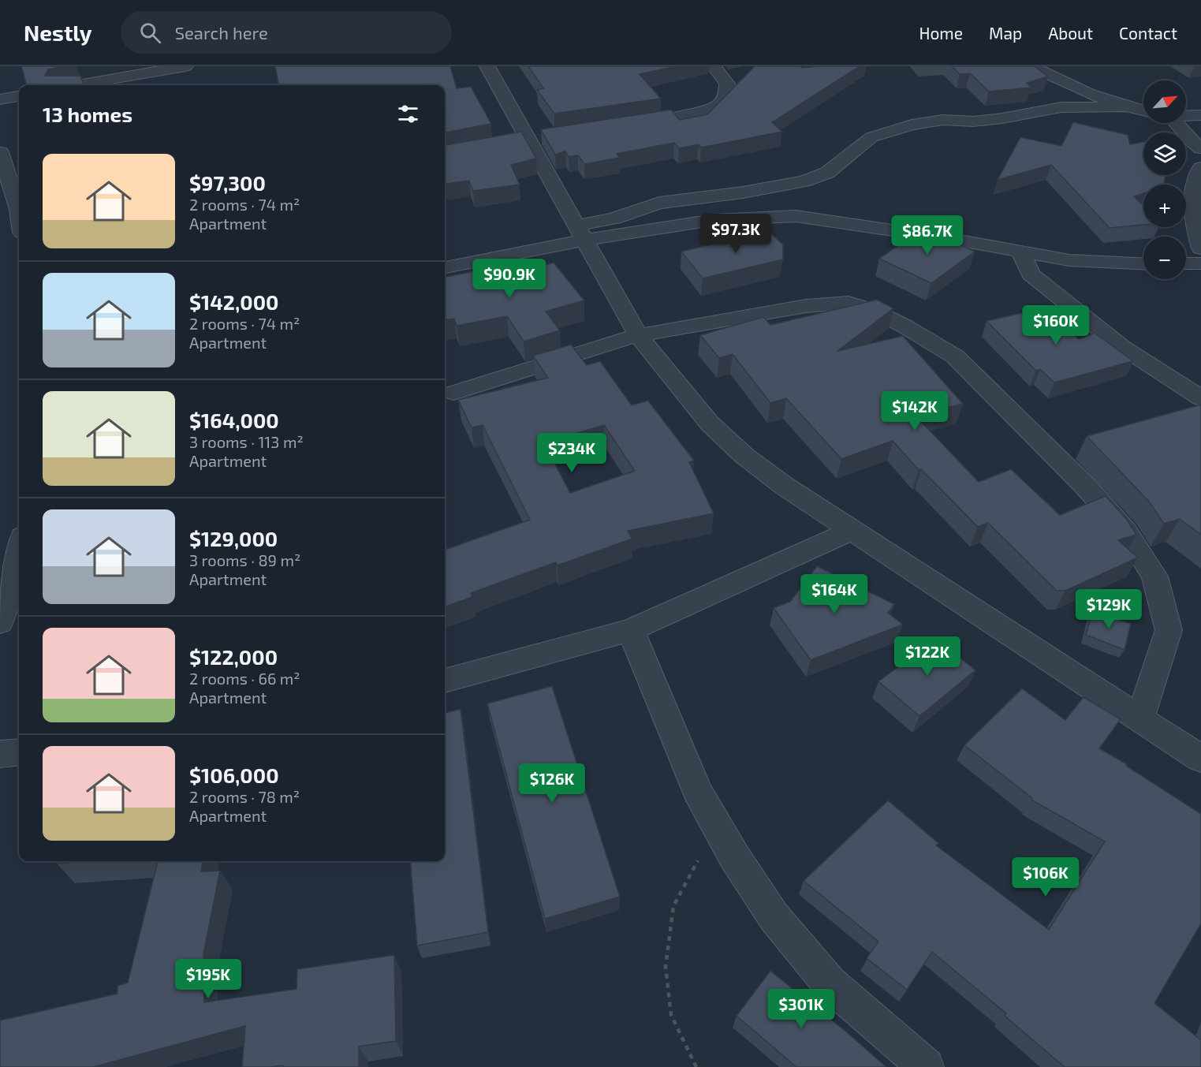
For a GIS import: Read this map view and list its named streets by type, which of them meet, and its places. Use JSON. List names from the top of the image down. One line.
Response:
{"north":"top right","page":{"header":"Nestly","search":"Search here","nav":["Home","Map","About","Contact"],"map_buttons":["+","−"],"heading":"13 homes","list":[{"name":"$97,300","note":"2 rooms · 74 m² · Apartment"},{"name":"$142,000","note":"2 rooms · 74 m² · Apartment"},{"name":"$164,000","note":"3 rooms · 113 m² · Apartment"},{"name":"$129,000","note":"3 rooms · 89 m² · Apartment"},{"name":"$122,000","note":"2 rooms · 66 m² · Apartment"},{"name":"$106,000","note":"2 rooms · 78 m² · Apartment"}],"price":["$97.3K","$86.7K","$90.9K","$160K","$142K","$234K","$164K","$129K","$122K","$126K","$106K","$195K","$301K"]}}
